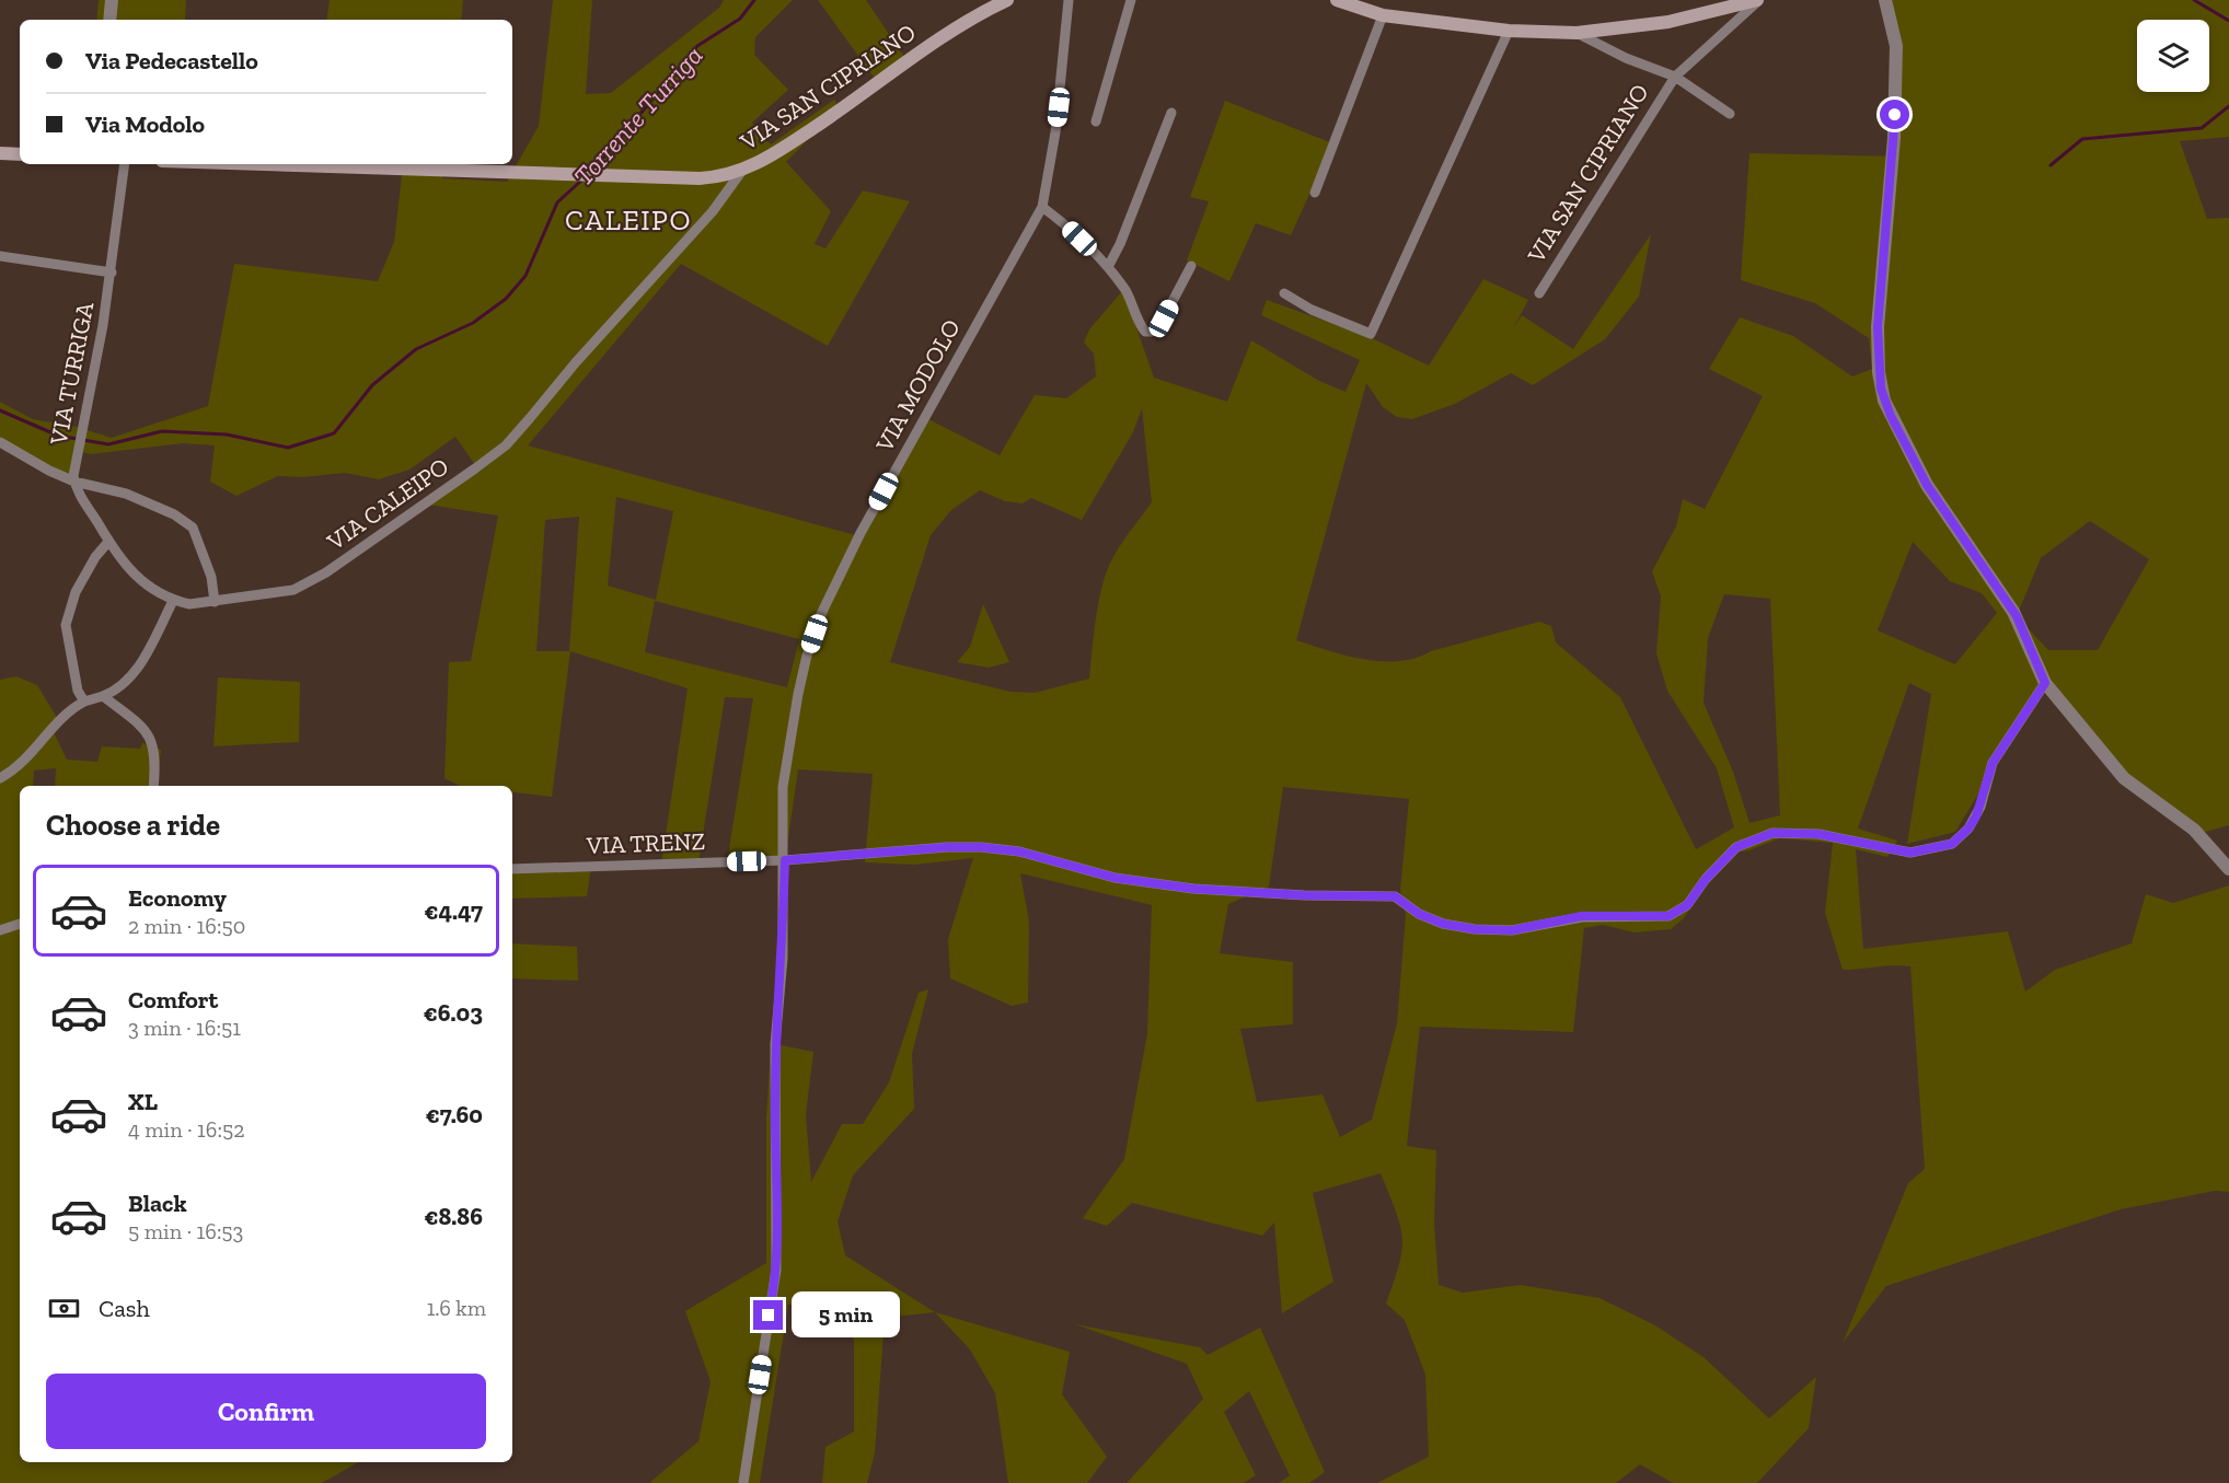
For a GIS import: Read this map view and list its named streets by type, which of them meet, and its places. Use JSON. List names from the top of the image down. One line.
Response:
{"streets":{"main road":["VIA SAN CIPRIANO"],"street":["VIA TURRIGA","VIA MODOLO","VIA CALEIPO","VIA TRENZ"]},"crossings":[["VIA SAN CIPRIANO","VIA CALEIPO"],["VIA MODOLO","VIA TRENZ"]],"districts":["CALEIPO"],"water":["Torrente Turriga"],"page":{"banner":["Via Pedecastello","Via Modolo"],"heading":"Choose a ride","list":[{"name":"Economy","note":"2 min · 16:50","value":"€4.47"},{"name":"Comfort","note":"3 min · 16:51","value":"€6.03"},{"name":"XL","note":"4 min · 16:52","value":"€7.60"},{"name":"Black","note":"5 min · 16:53","value":"€8.86"}],"pay":["Cash","1.6 km"],"bubble":"5 min","buttons":"Confirm"}}
